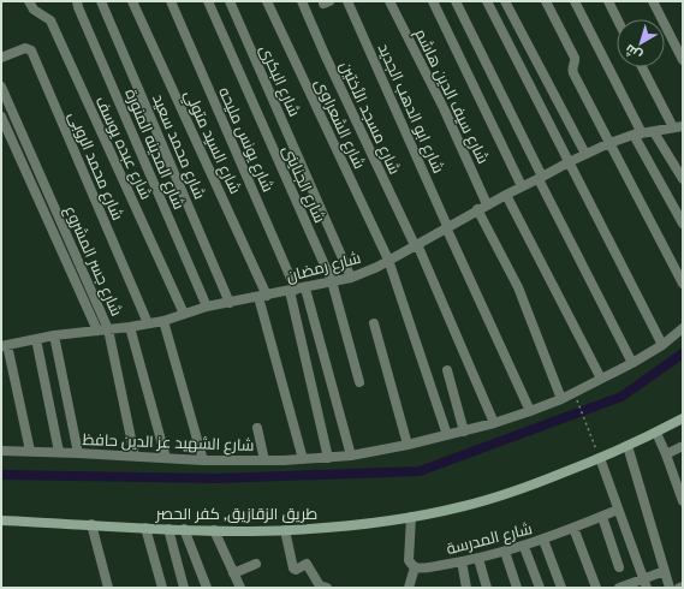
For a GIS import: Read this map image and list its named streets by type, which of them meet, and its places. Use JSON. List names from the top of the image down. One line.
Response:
{"streets":{"main road":["طريق الزقازيق, كفر الحصر"],"street":["شارع البكرى","شارع سيف الدين هاشم","شارع ابو الدهب الجديد","شارع مسجد الأختين","شارع الشعراوى","شارع يونس مليحه","شارع السيد متولي","شارع محمد سعيد","شارع عبده يوسف","شارع المدينه المنورة","شارع محمد الروبى","شارع الجناينى","شارع جسر المشروع","شارع رمضان","شارع الشهيد عز الدين حافظ","شارع المدرسة"]},"crossings":[["شارع البكرى","شارع رمضان"],["شارع سيف الدين هاشم","شارع رمضان"],["شارع ابو الدهب الجديد","شارع رمضان"],["شارع ابو الدهب الجديد","شارع الشهيد عز الدين حافظ"],["شارع مسجد الأختين","شارع رمضان"],["شارع مسجد الأختين","شارع الشهيد عز الدين حافظ"],["شارع الشعراوى","شارع رمضان"],["شارع الشعراوى","شارع الشهيد عز الدين حافظ"],["شارع يونس مليحه","شارع رمضان"],["شارع السيد متولي","شارع رمضان"],["شارع السيد متولي","شارع الشهيد عز الدين حافظ"],["شارع محمد سعيد","شارع رمضان"],["شارع عبده يوسف","شارع رمضان"],["شارع المدينه المنورة","شارع رمضان"],["شارع محمد الروبى","شارع رمضان"],["شارع الجناينى","شارع رمضان"],["شارع جسر المشروع","شارع رمضان"],["شارع جسر المشروع","شارع الشهيد عز الدين حافظ"]],"north":"bottom left"}
